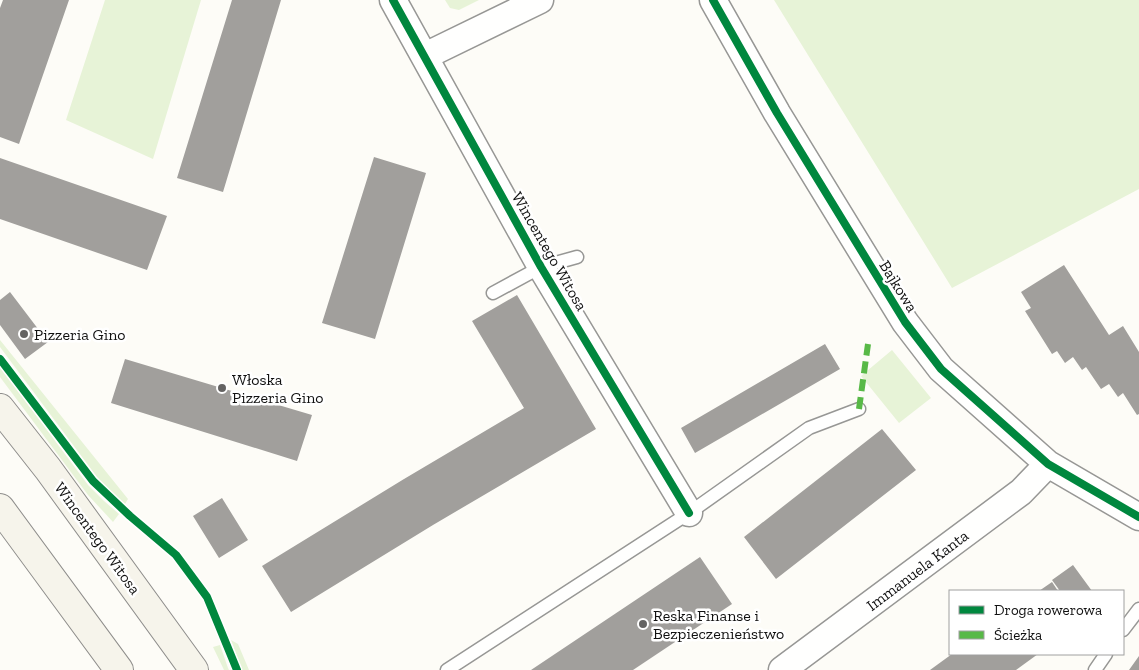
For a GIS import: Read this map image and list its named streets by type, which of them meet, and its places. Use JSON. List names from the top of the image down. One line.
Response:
{"streets":{"main road":["Wincentego Witosa"],"street":["Bajkowa","Immanuela Kanta"]},"crossings":[["Bajkowa","Immanuela Kanta"]],"places":["Pizzeria Gino","Włoska Pizzeria Gino","Reska Finanse i Bezpieczenieństwo"],"legend":["Droga rowerowa","Ścieżka"]}
